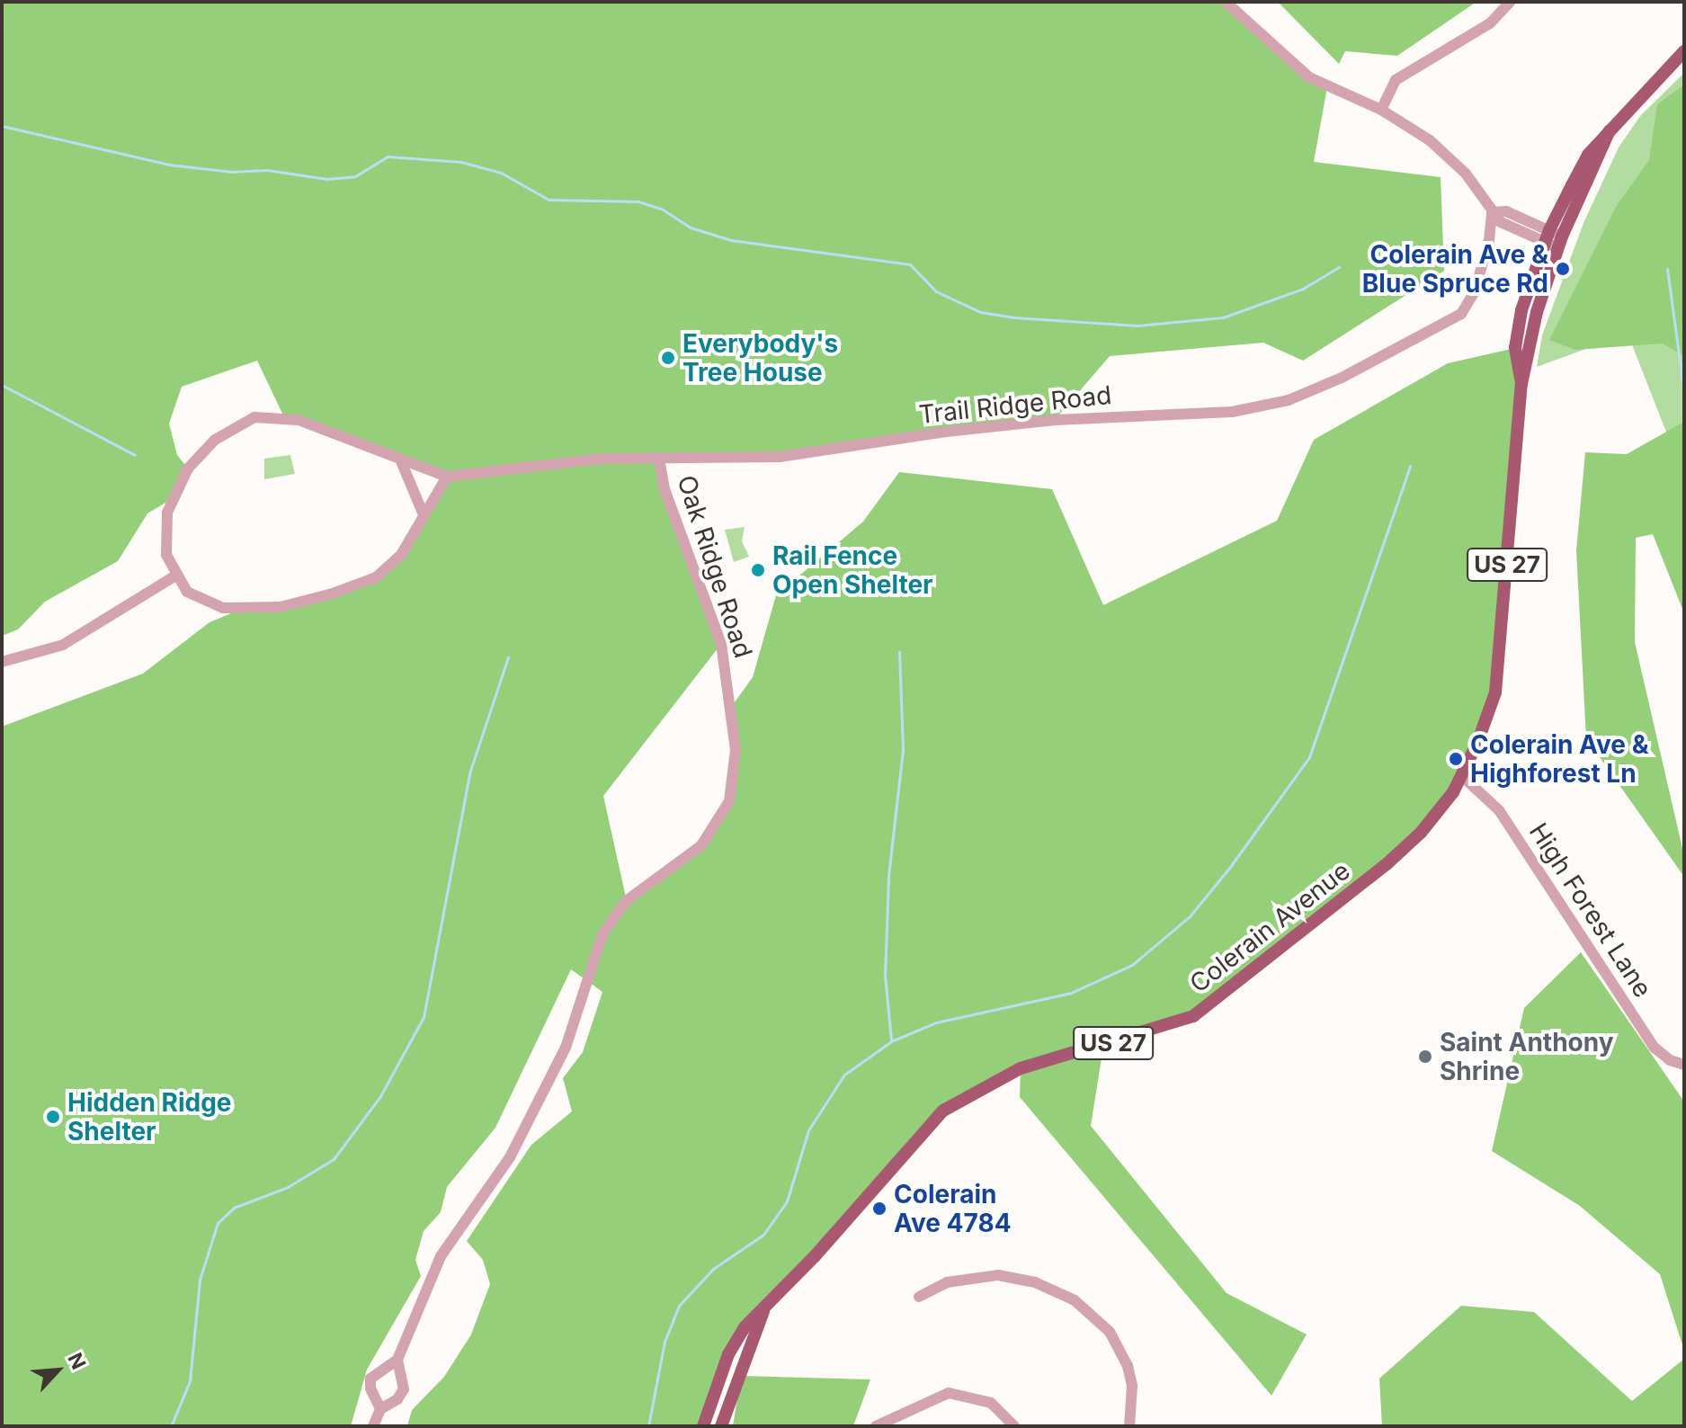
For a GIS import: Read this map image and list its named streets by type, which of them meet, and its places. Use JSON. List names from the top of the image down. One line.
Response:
{"streets":{"main road":["US 27","Colerain Avenue"],"street":["Trail Ridge Road","Oak Ridge Road","High Forest Lane"]},"crossings":[["Trail Ridge Road","Oak Ridge Road"],["High Forest Lane","Colerain Avenue"]],"places":["Colerain Ave & Blue Spruce Rd","Everybody's Tree House","Rail Fence Open Shelter","Colerain Ave & Highforest Ln","Saint Anthony Shrine","Hidden Ridge Shelter","Colerain Ave 4784"],"north":"top right"}
